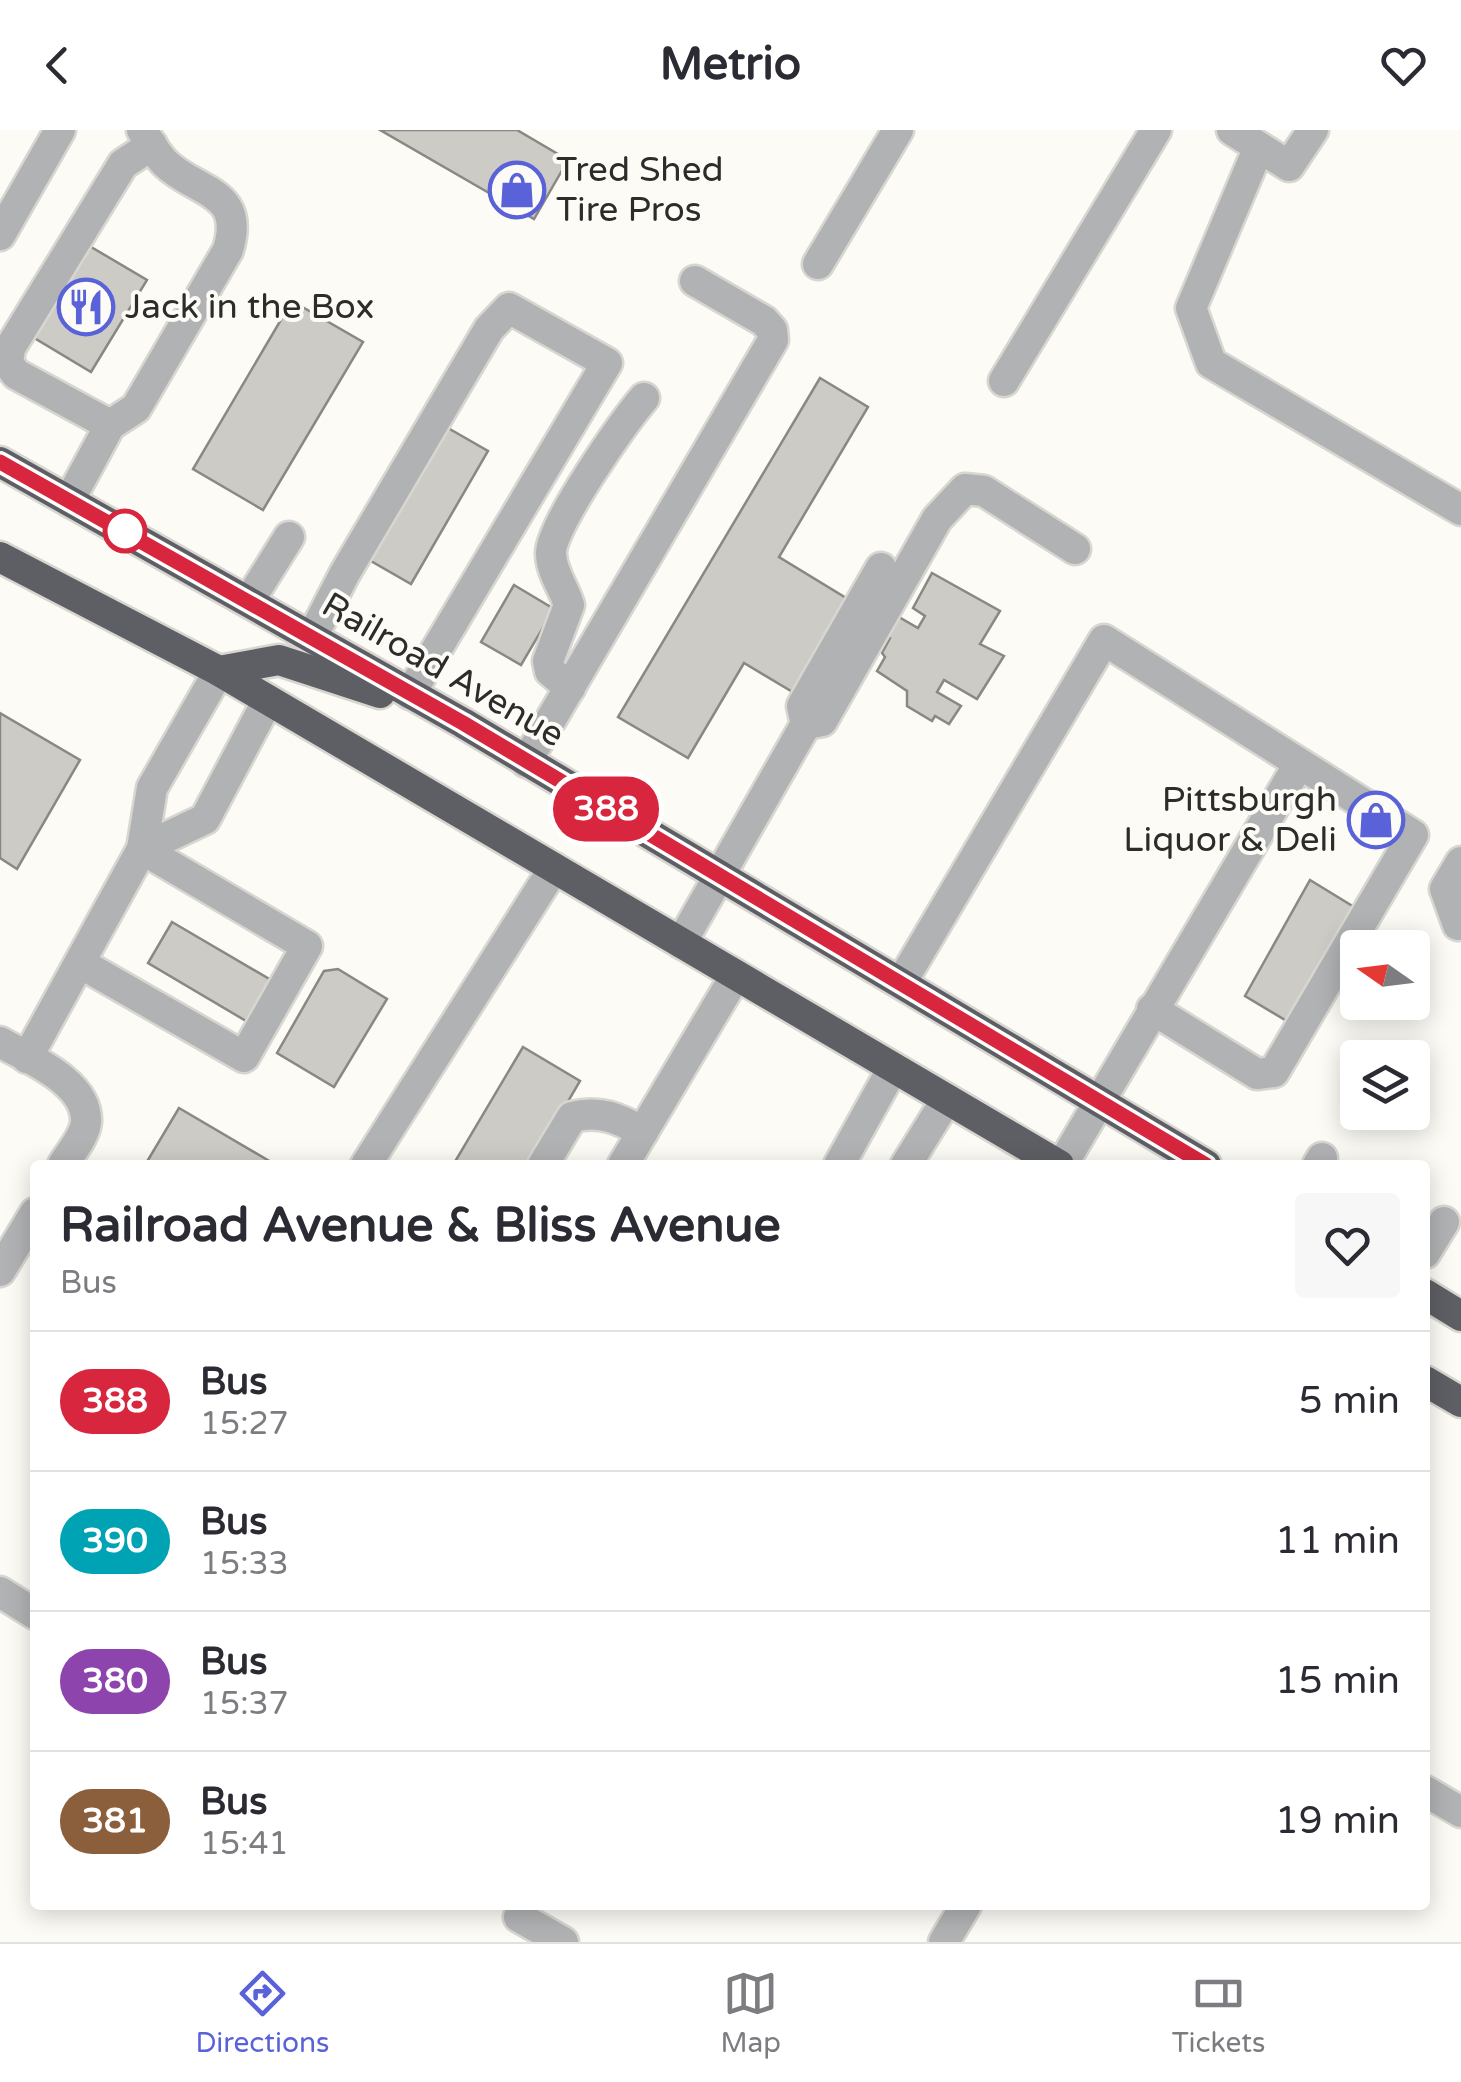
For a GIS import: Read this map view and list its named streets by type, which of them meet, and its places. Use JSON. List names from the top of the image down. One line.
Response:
{"streets":{"highway":["Railroad Avenue"]},"places":{"shop":["Tred Shed Tire Pros","Pittsburgh Liquor & Deli"],"restaurant":["Jack in the Box"]},"lines":["bus line 388"],"north":"left","page":{"header":"Metrio","on_map":"388","heading":["Railroad Avenue & Bliss Avenue","Bus"],"list":[{"mark":"388","name":"Bus","note":"15:27","value":"5 min"},{"mark":"390","name":"Bus","note":"15:33","value":"11 min"},{"mark":"380","name":"Bus","note":"15:37","value":"15 min"},{"mark":"381","name":"Bus","note":"15:41","value":"19 min"}],"tabs":["Directions","Map","Tickets"]}}
